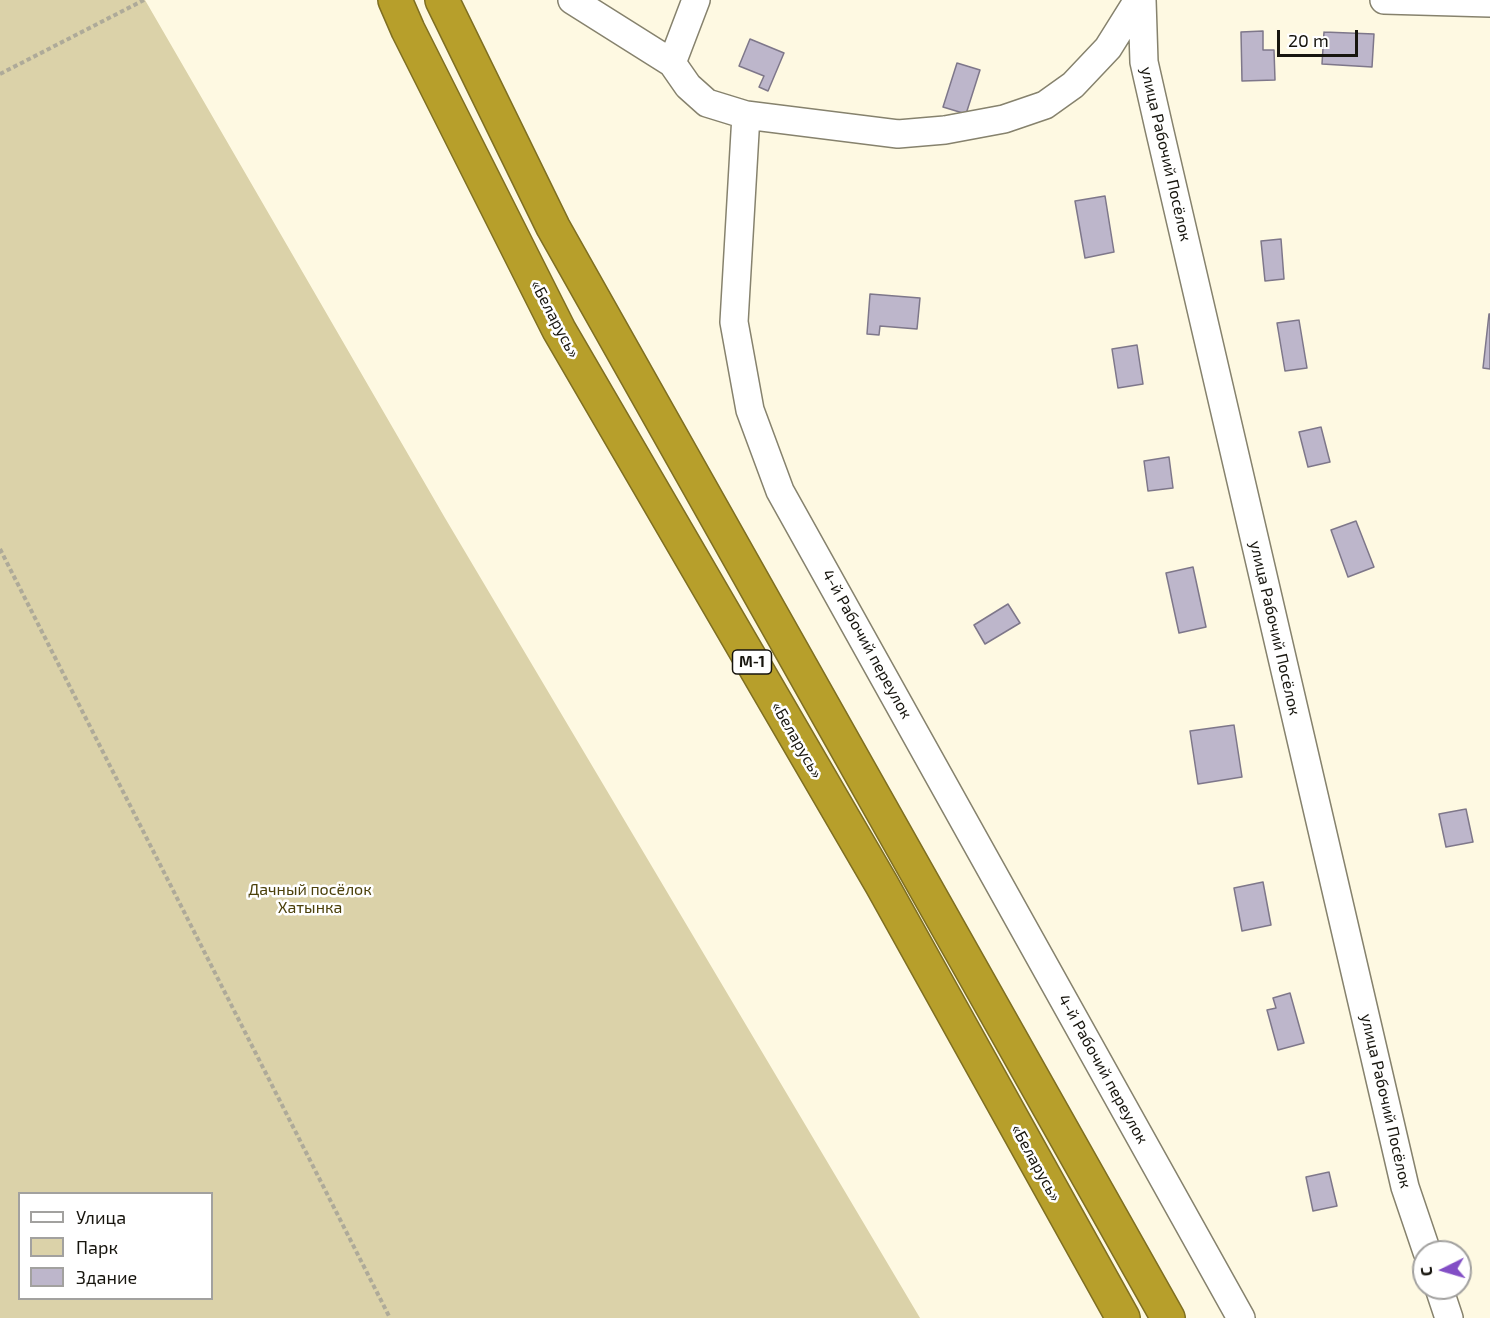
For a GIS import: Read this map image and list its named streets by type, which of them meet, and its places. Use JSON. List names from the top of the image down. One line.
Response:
{"streets":{"highway":["«Беларусь»","М-1"],"street":["улица Рабочий Посёлок","4-й Рабочий переулок"]},"parks":["Дачный посёлок Хатынка"],"legend":["Улица","Парк","Здание"],"scale_bar":"20 m","north":"left"}
